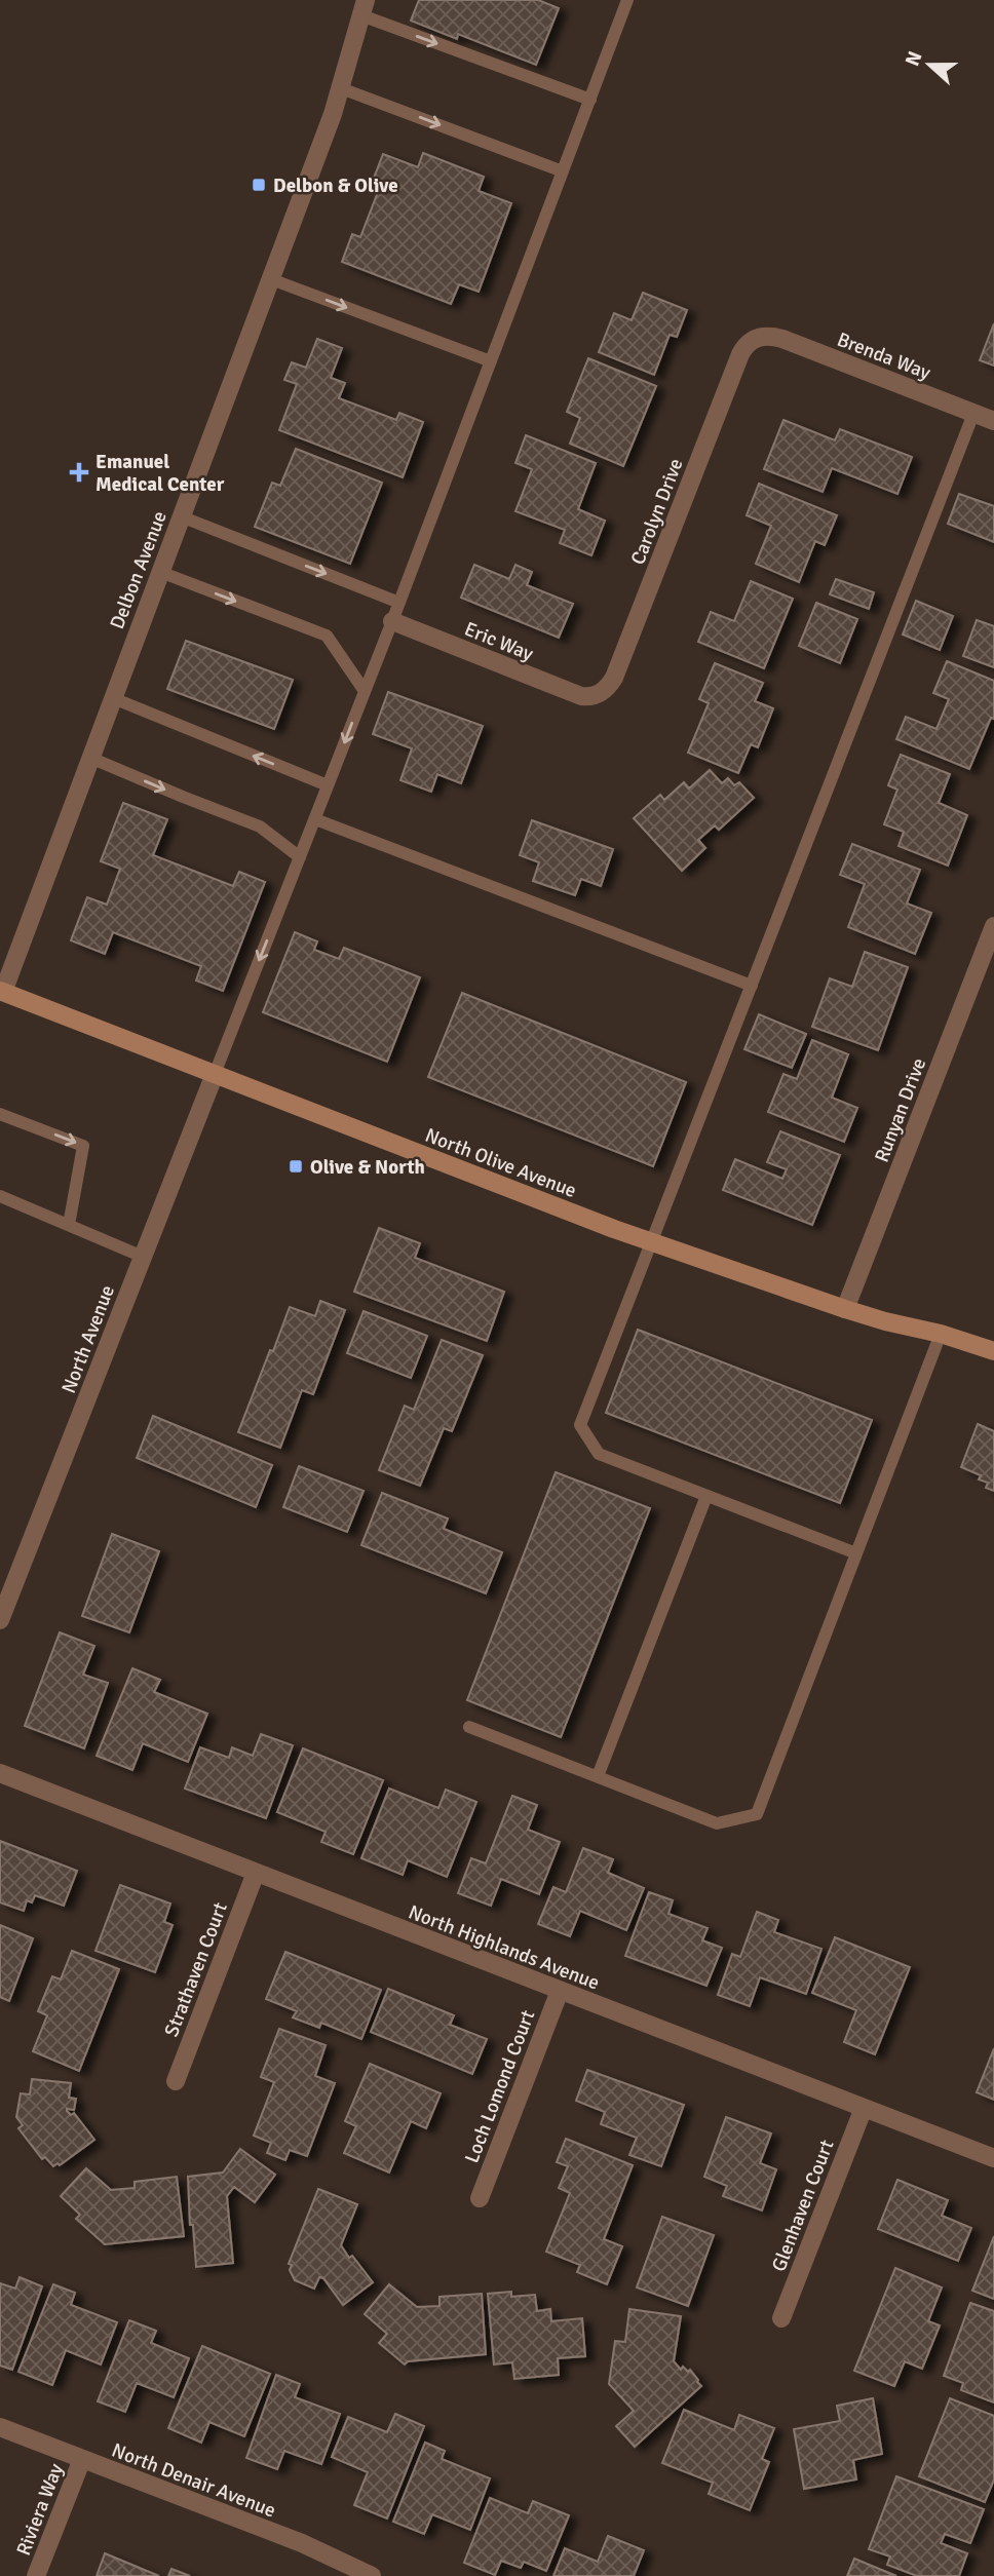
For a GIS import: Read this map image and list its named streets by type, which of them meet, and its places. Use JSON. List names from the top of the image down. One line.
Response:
{"streets":{"street":["Brenda Way","Carolyn Drive","Delbon Avenue","Eric Way","Runyan Drive","North Olive Avenue","North Avenue","North Highlands Avenue","Strathaven Court","Loch Lomond Court","Glenhaven Court","North Denair Avenue","Riviera Way"]},"crossings":[["Brenda Way","Carolyn Drive"],["Carolyn Drive","Eric Way"],["Delbon Avenue","North Olive Avenue"],["Runyan Drive","North Olive Avenue"],["North Olive Avenue","North Avenue"],["North Highlands Avenue","Strathaven Court"],["North Highlands Avenue","Loch Lomond Court"],["North Highlands Avenue","Glenhaven Court"],["North Denair Avenue","Riviera Way"]],"places":{"transit":["Delbon & Olive","Olive & North"],"health":["Emanuel Medical Center"]},"north":"left"}
